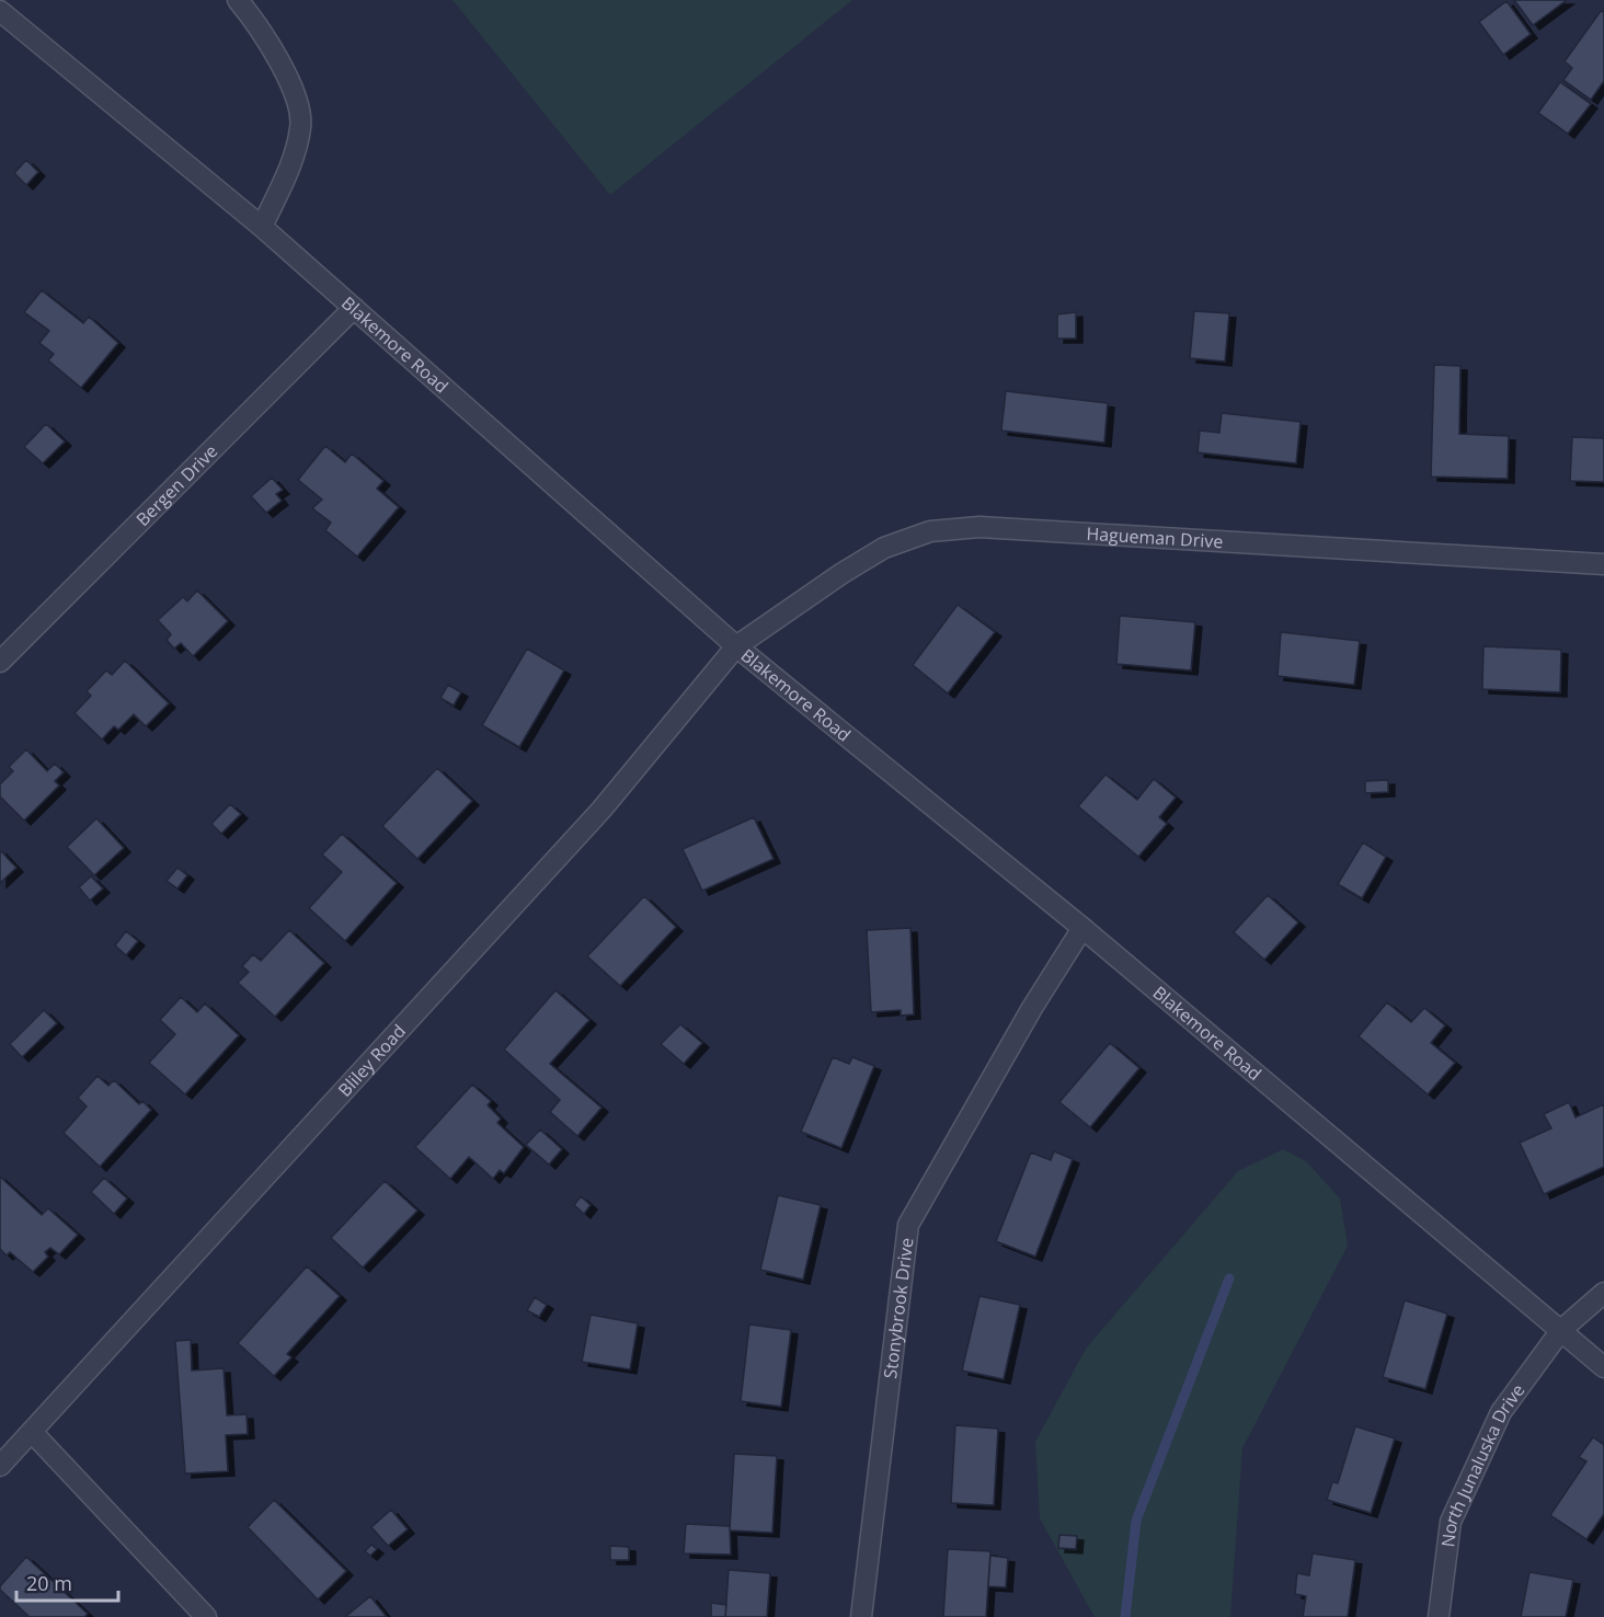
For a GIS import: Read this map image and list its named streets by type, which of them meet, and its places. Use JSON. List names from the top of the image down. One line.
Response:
{"streets":{"street":["Blakemore Road","Bergen Drive","Hagueman Drive","Bliley Road","Stonybrook Drive","North Junaluska Drive"]},"crossings":[["Blakemore Road","Bergen Drive"],["Blakemore Road","Hagueman Drive"],["Blakemore Road","Bliley Road"],["Blakemore Road","Stonybrook Drive"],["Blakemore Road","North Junaluska Drive"],["Hagueman Drive","Bliley Road"]],"scale_bar":"20 m"}
